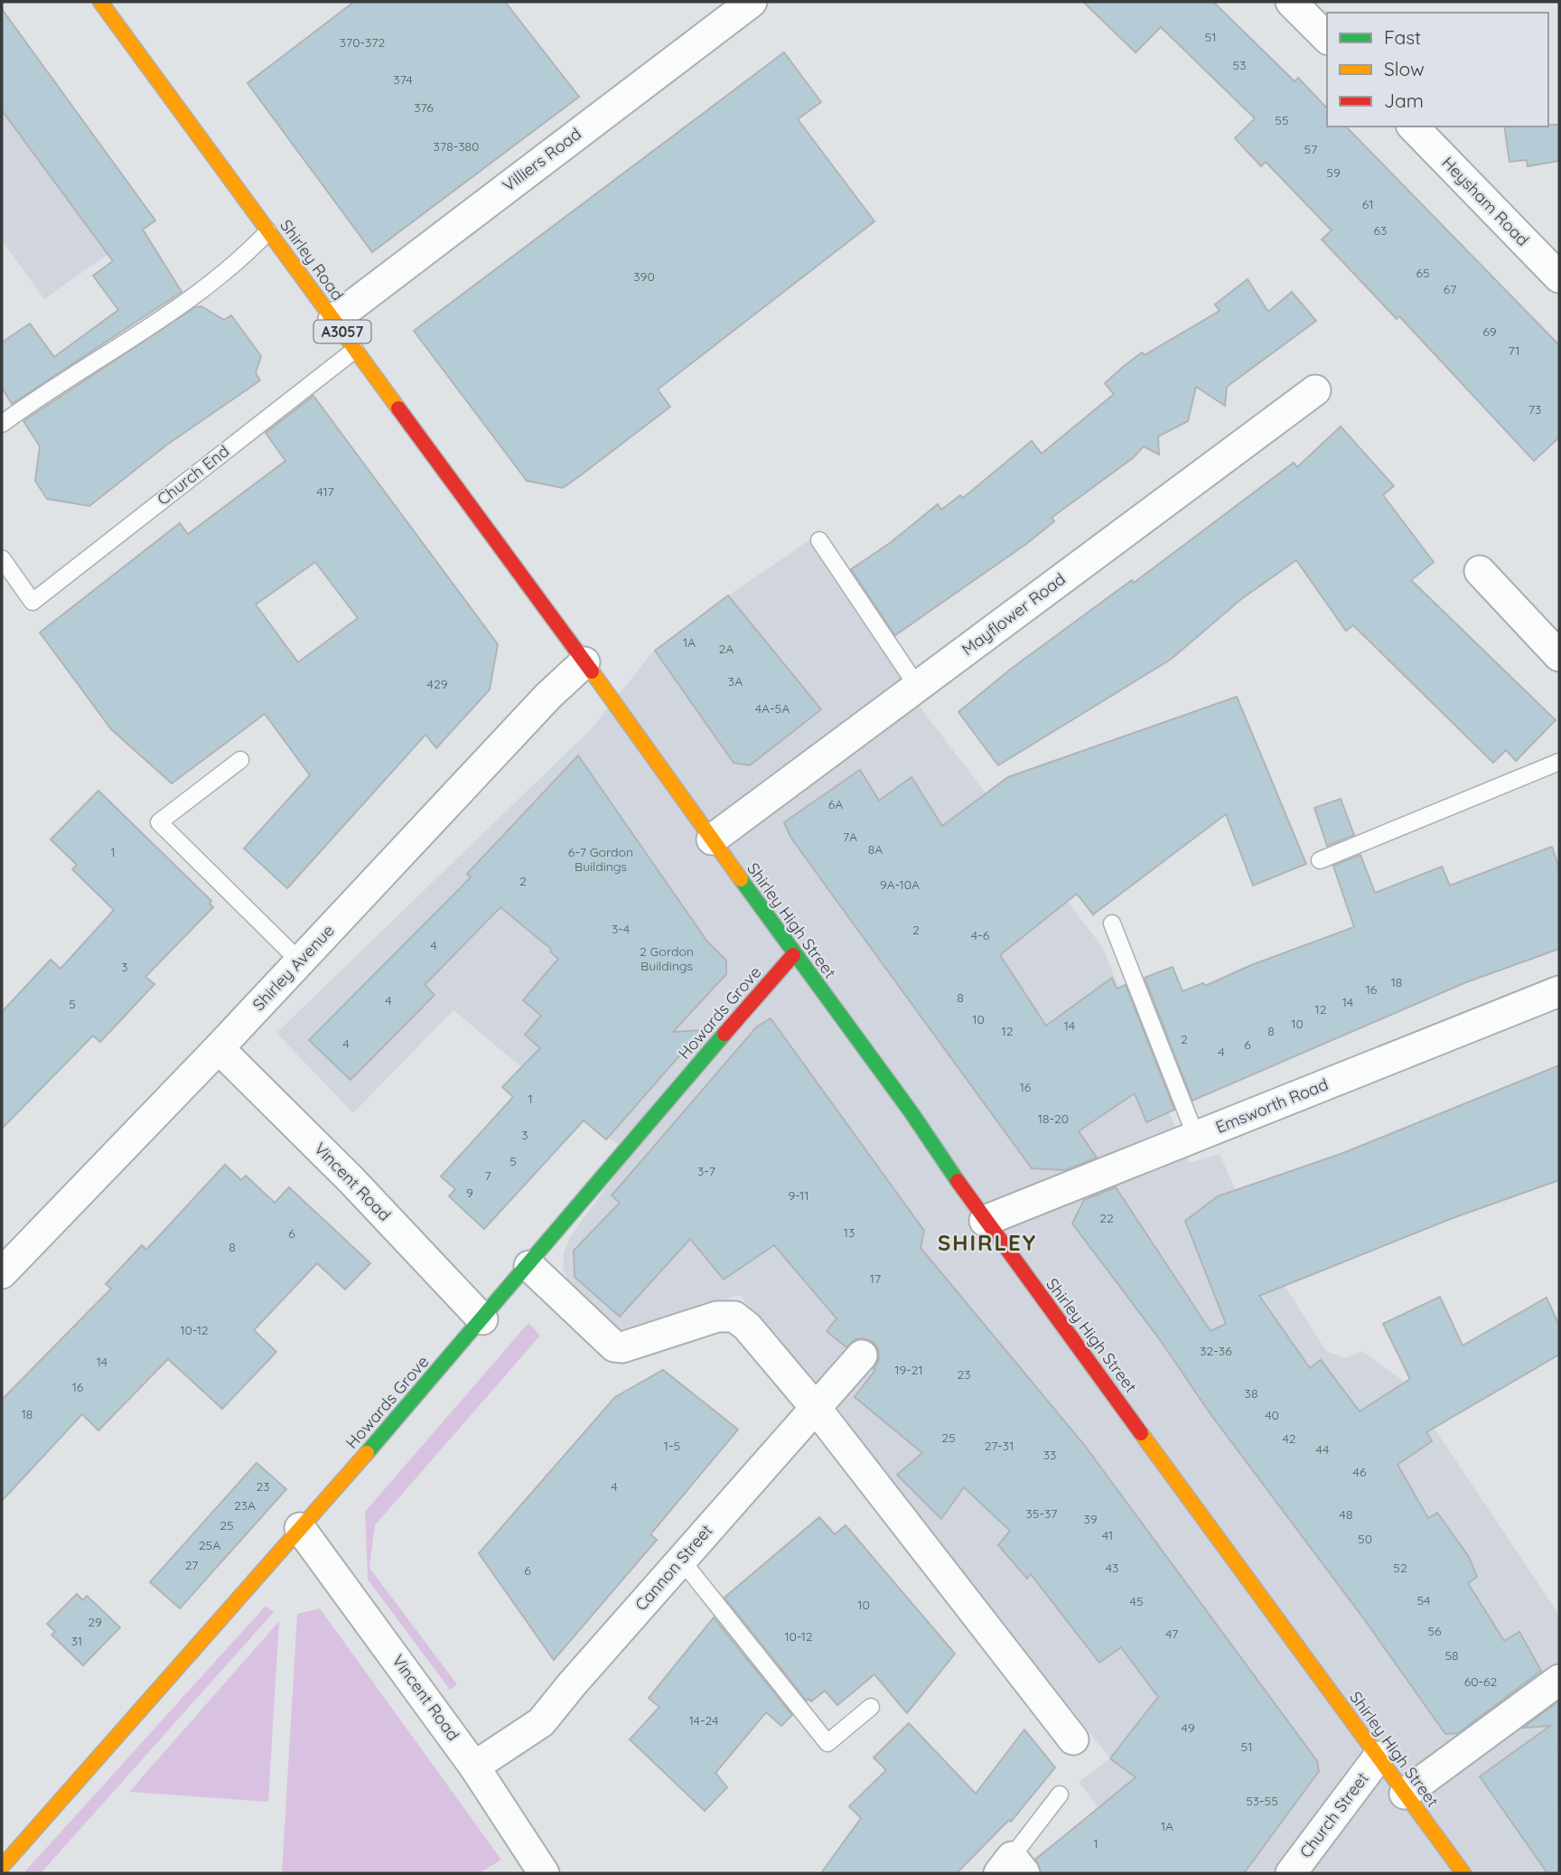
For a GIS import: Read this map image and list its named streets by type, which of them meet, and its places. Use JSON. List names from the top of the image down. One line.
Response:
{"streets":{"main road":["Shirley Road","A3057","Shirley High Street","Howards Grove"],"street":["Villiers Road","Heysham Road","Mayflower Road","Shirley Avenue","Emsworth Road","Vincent Road","Cannon Street","Church Street"],"lane":["Church End"]},"crossings":[["Villiers Road","Shirley Road"],["Shirley Road","Church End"],["Shirley Road","Shirley High Street"],["Shirley Road","Shirley Avenue"],["Mayflower Road","Shirley High Street"],["Shirley High Street","Shirley Avenue"],["Shirley High Street","Howards Grove"],["Shirley High Street","Emsworth Road"],["Shirley High Street","Church Street"],["Shirley Avenue","Vincent Road"],["Howards Grove","Vincent Road"],["Vincent Road","Cannon Street"]],"districts":["SHIRLEY"],"house_numbers":["51","370-372","53","374","376","55","378-380","57","59","61","63","65","390","67","69","71","73","417","1A","2A","3A","429","4A-5A","6A","7A","8A","1","6-7 Gordon Buildings","2","9A-10A","3-4","2","4-6","4","2 Gordon Buildings","3","18","16","8","4","14","5","12","10","10","14","12","8","2","4","6","4","16","1","18-20","3","5","3-7","7","9","9-11","22","13","6","8","17","10-12","32-36","14","19-21","23","16","38","18","40","25","42","1-5","27-31","44","33","46","23","4","23A","35-37","48","39","25","41","50","25A","27","43","52","6","54","45","10","29","56","47","10-12","31","58","60-62","14-24","49","51","53-55","1A","1"],"legend":["Fast","Slow","Jam"]}
